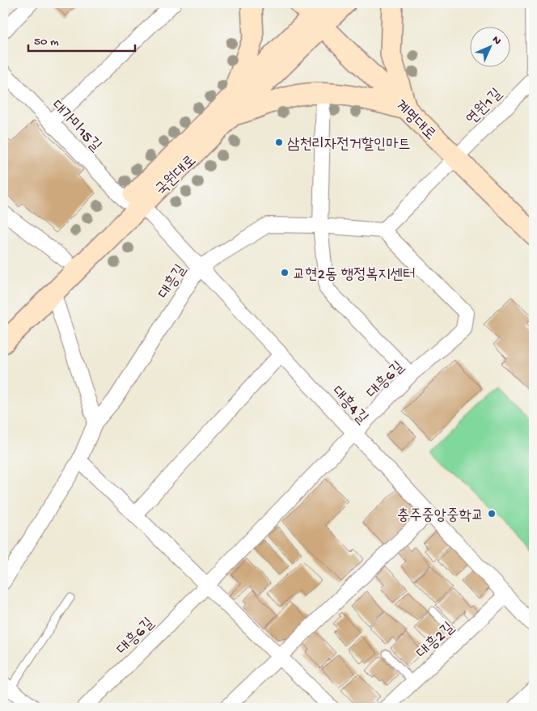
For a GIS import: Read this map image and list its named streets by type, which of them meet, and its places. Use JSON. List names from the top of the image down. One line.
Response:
{"streets":{"street":["연원1길","계명대로","대가미15길","국원대로","대흥길","대흥6길","대흥4길","대흥2길"]},"crossings":[["연원1길","계명대로"],["계명대로","국원대로"],["대가미15길","국원대로"],["대가미15길","대흥4길"],["국원대로","대흥4길"],["대흥길","대흥6길"],["대흥길","대흥4길"],["대흥6길","대흥4길"],["대흥4길","대흥2길"]],"places":["삼천리자전거할인마트","교현2동 행정복지센터","충주중앙중학교"],"scale_bar":"50 m","north":"top right"}
